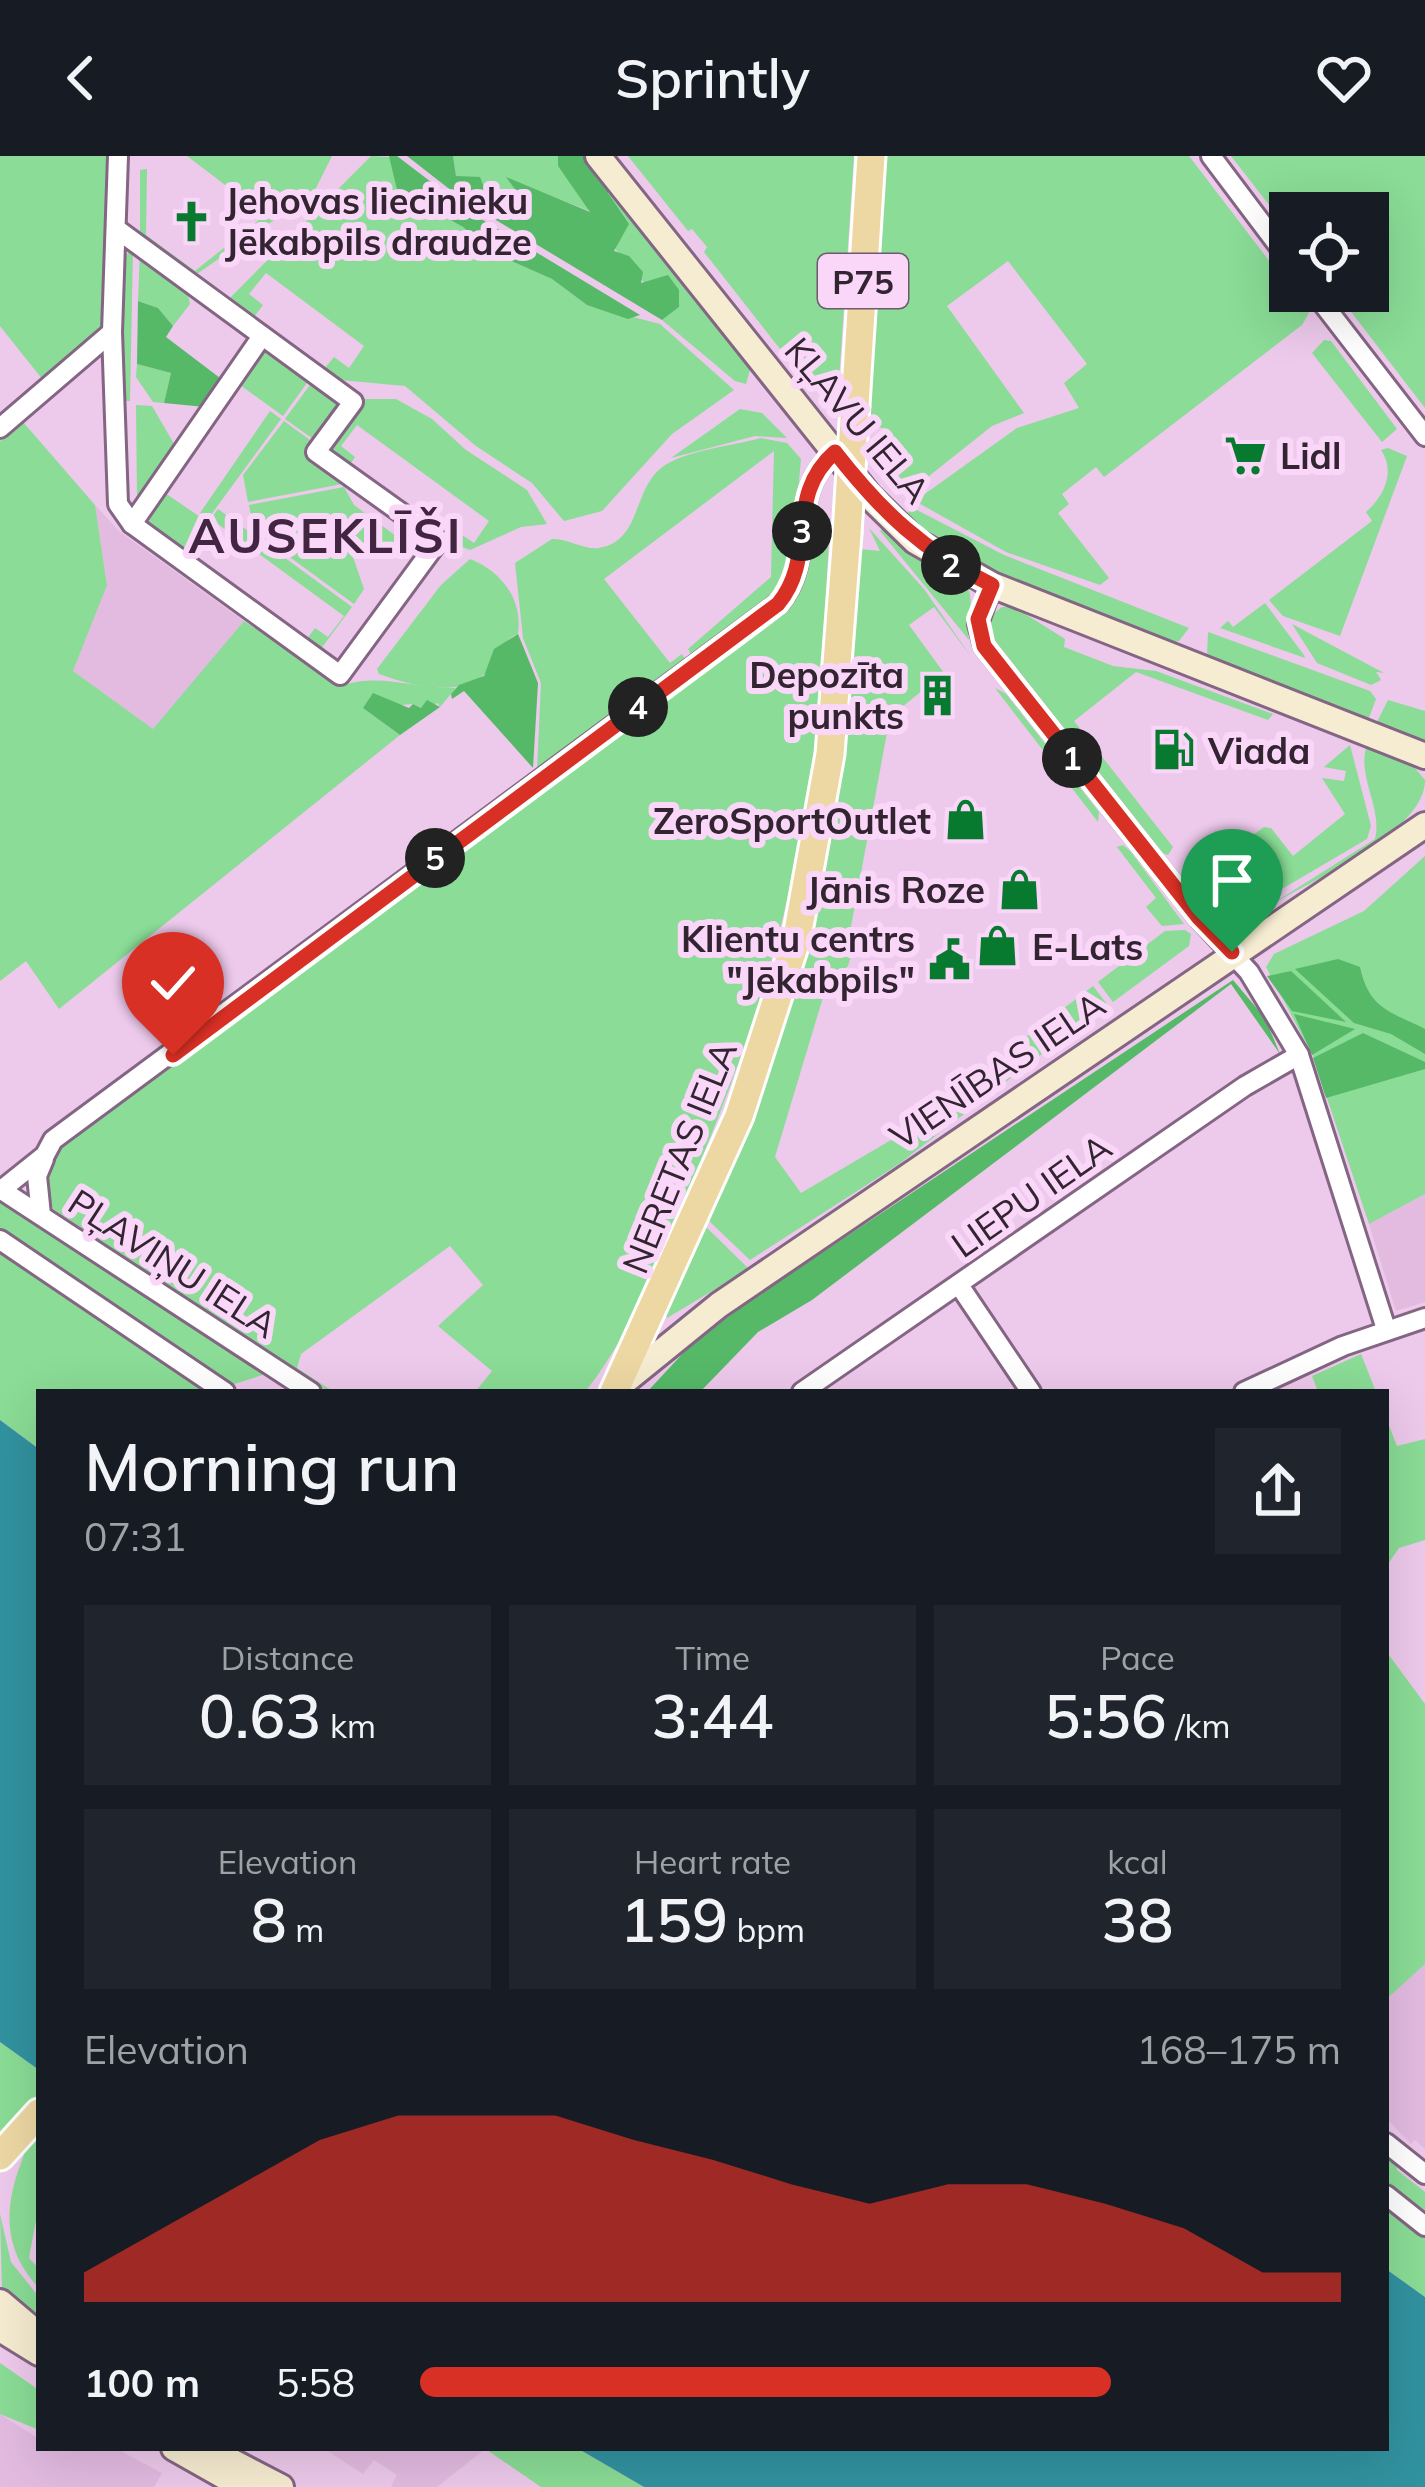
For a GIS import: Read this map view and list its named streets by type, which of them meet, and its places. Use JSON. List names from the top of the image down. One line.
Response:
{"streets":{"main road":["P75","KĻAVU IELA","VIENĪBAS IELA","NERETAS IELA"],"street":["LIEPU IELA","PĻAVIŅU IELA"]},"crossings":[["VIENĪBAS IELA","NERETAS IELA"]],"districts":["AUSEKLĪŠI"],"places":{"church":["Jehovas liecinieku Jēkabpils draudze"],"supermarket":["Lidl"],"building":["Depozīta punkts"],"fuel station":["Viada"],"shop":["ZeroSportOutlet","Jānis Roze","E-Lats"],"public building":["Klientu centrs \"Jēkabpils\""]},"page":{"header":"Sprintly","pins":["3","2","4","1","5"],"heading":["Morning run","07:31"],"stats":[["Distance","0.63 km"],["Time","3:44"],["Pace","5:56 /km"],["Elevation","8 m"],["Heart rate","159 bpm"],["kcal","38"]],"chart":["Elevation","168–175 m"],"list":[{"name":"100 m","note":"5:58"}]}}
